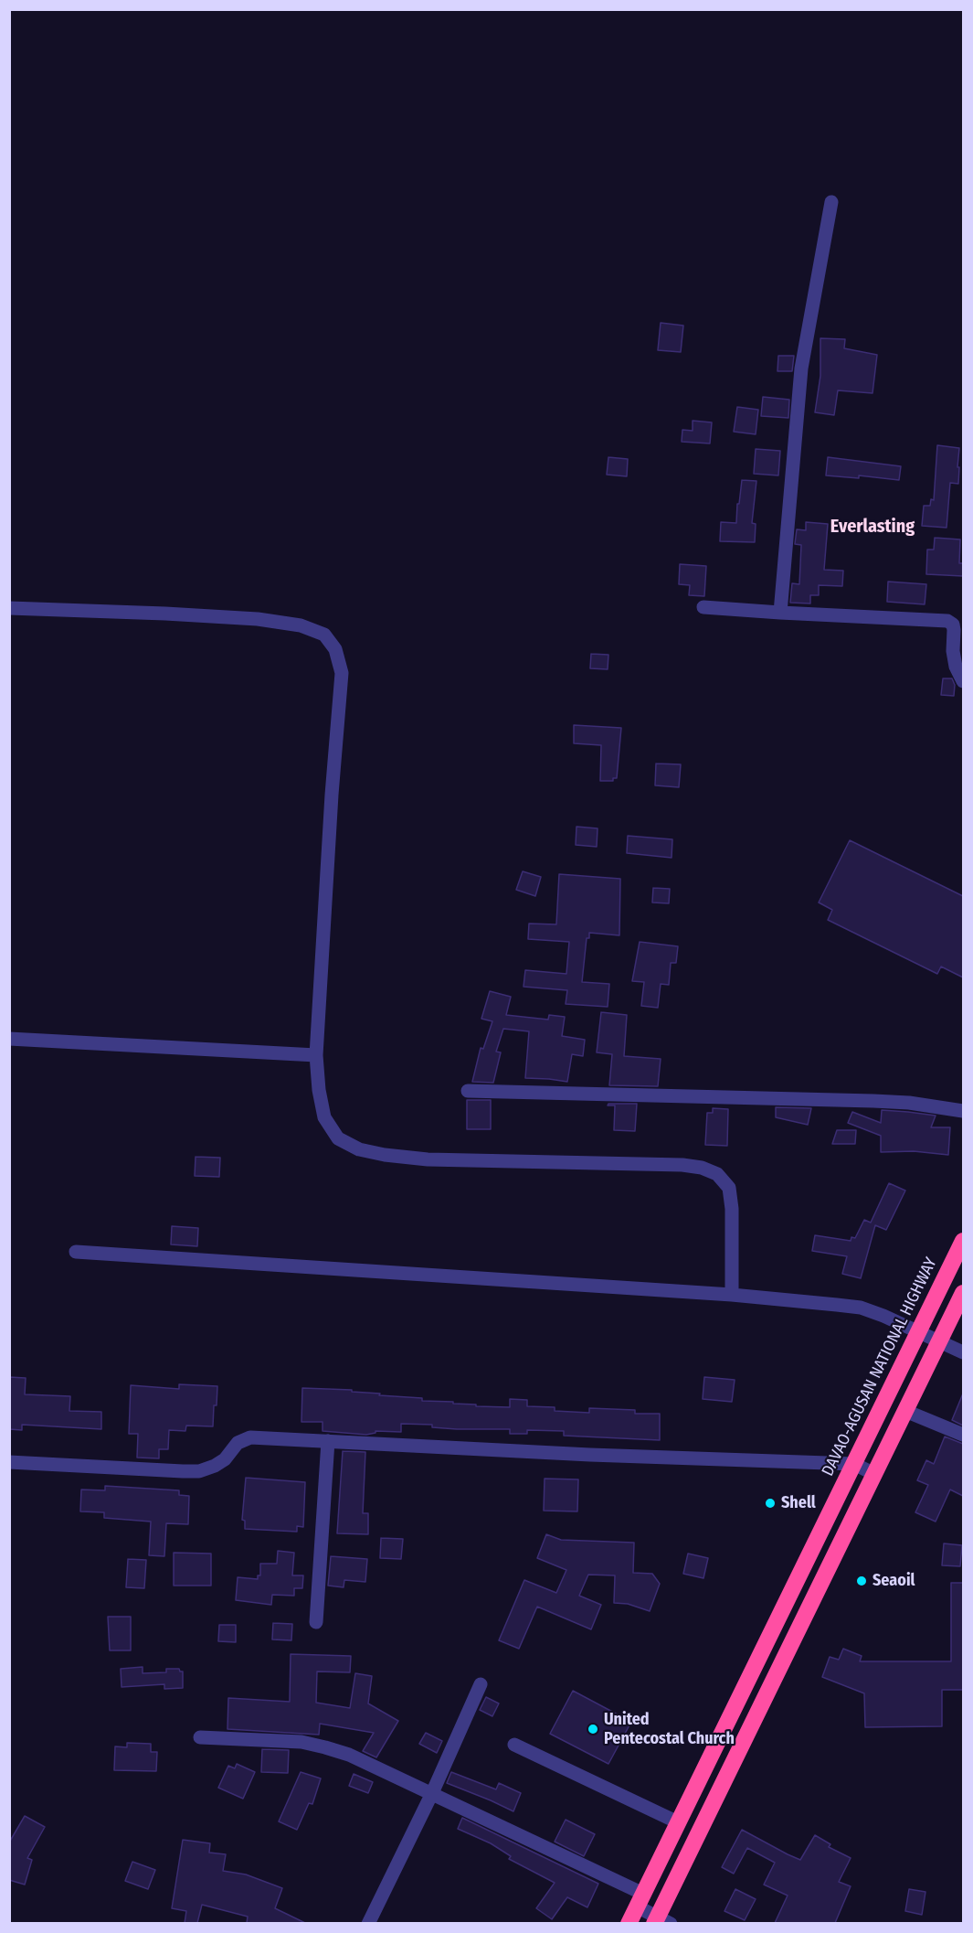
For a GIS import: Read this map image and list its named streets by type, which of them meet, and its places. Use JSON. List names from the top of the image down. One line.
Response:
{"streets":{"highway":["DAVAO-AGUSAN NATIONAL HIGHWAY"]},"districts":["Everlasting"],"places":["Shell","Seaoil","United Pentecostal Church"]}
